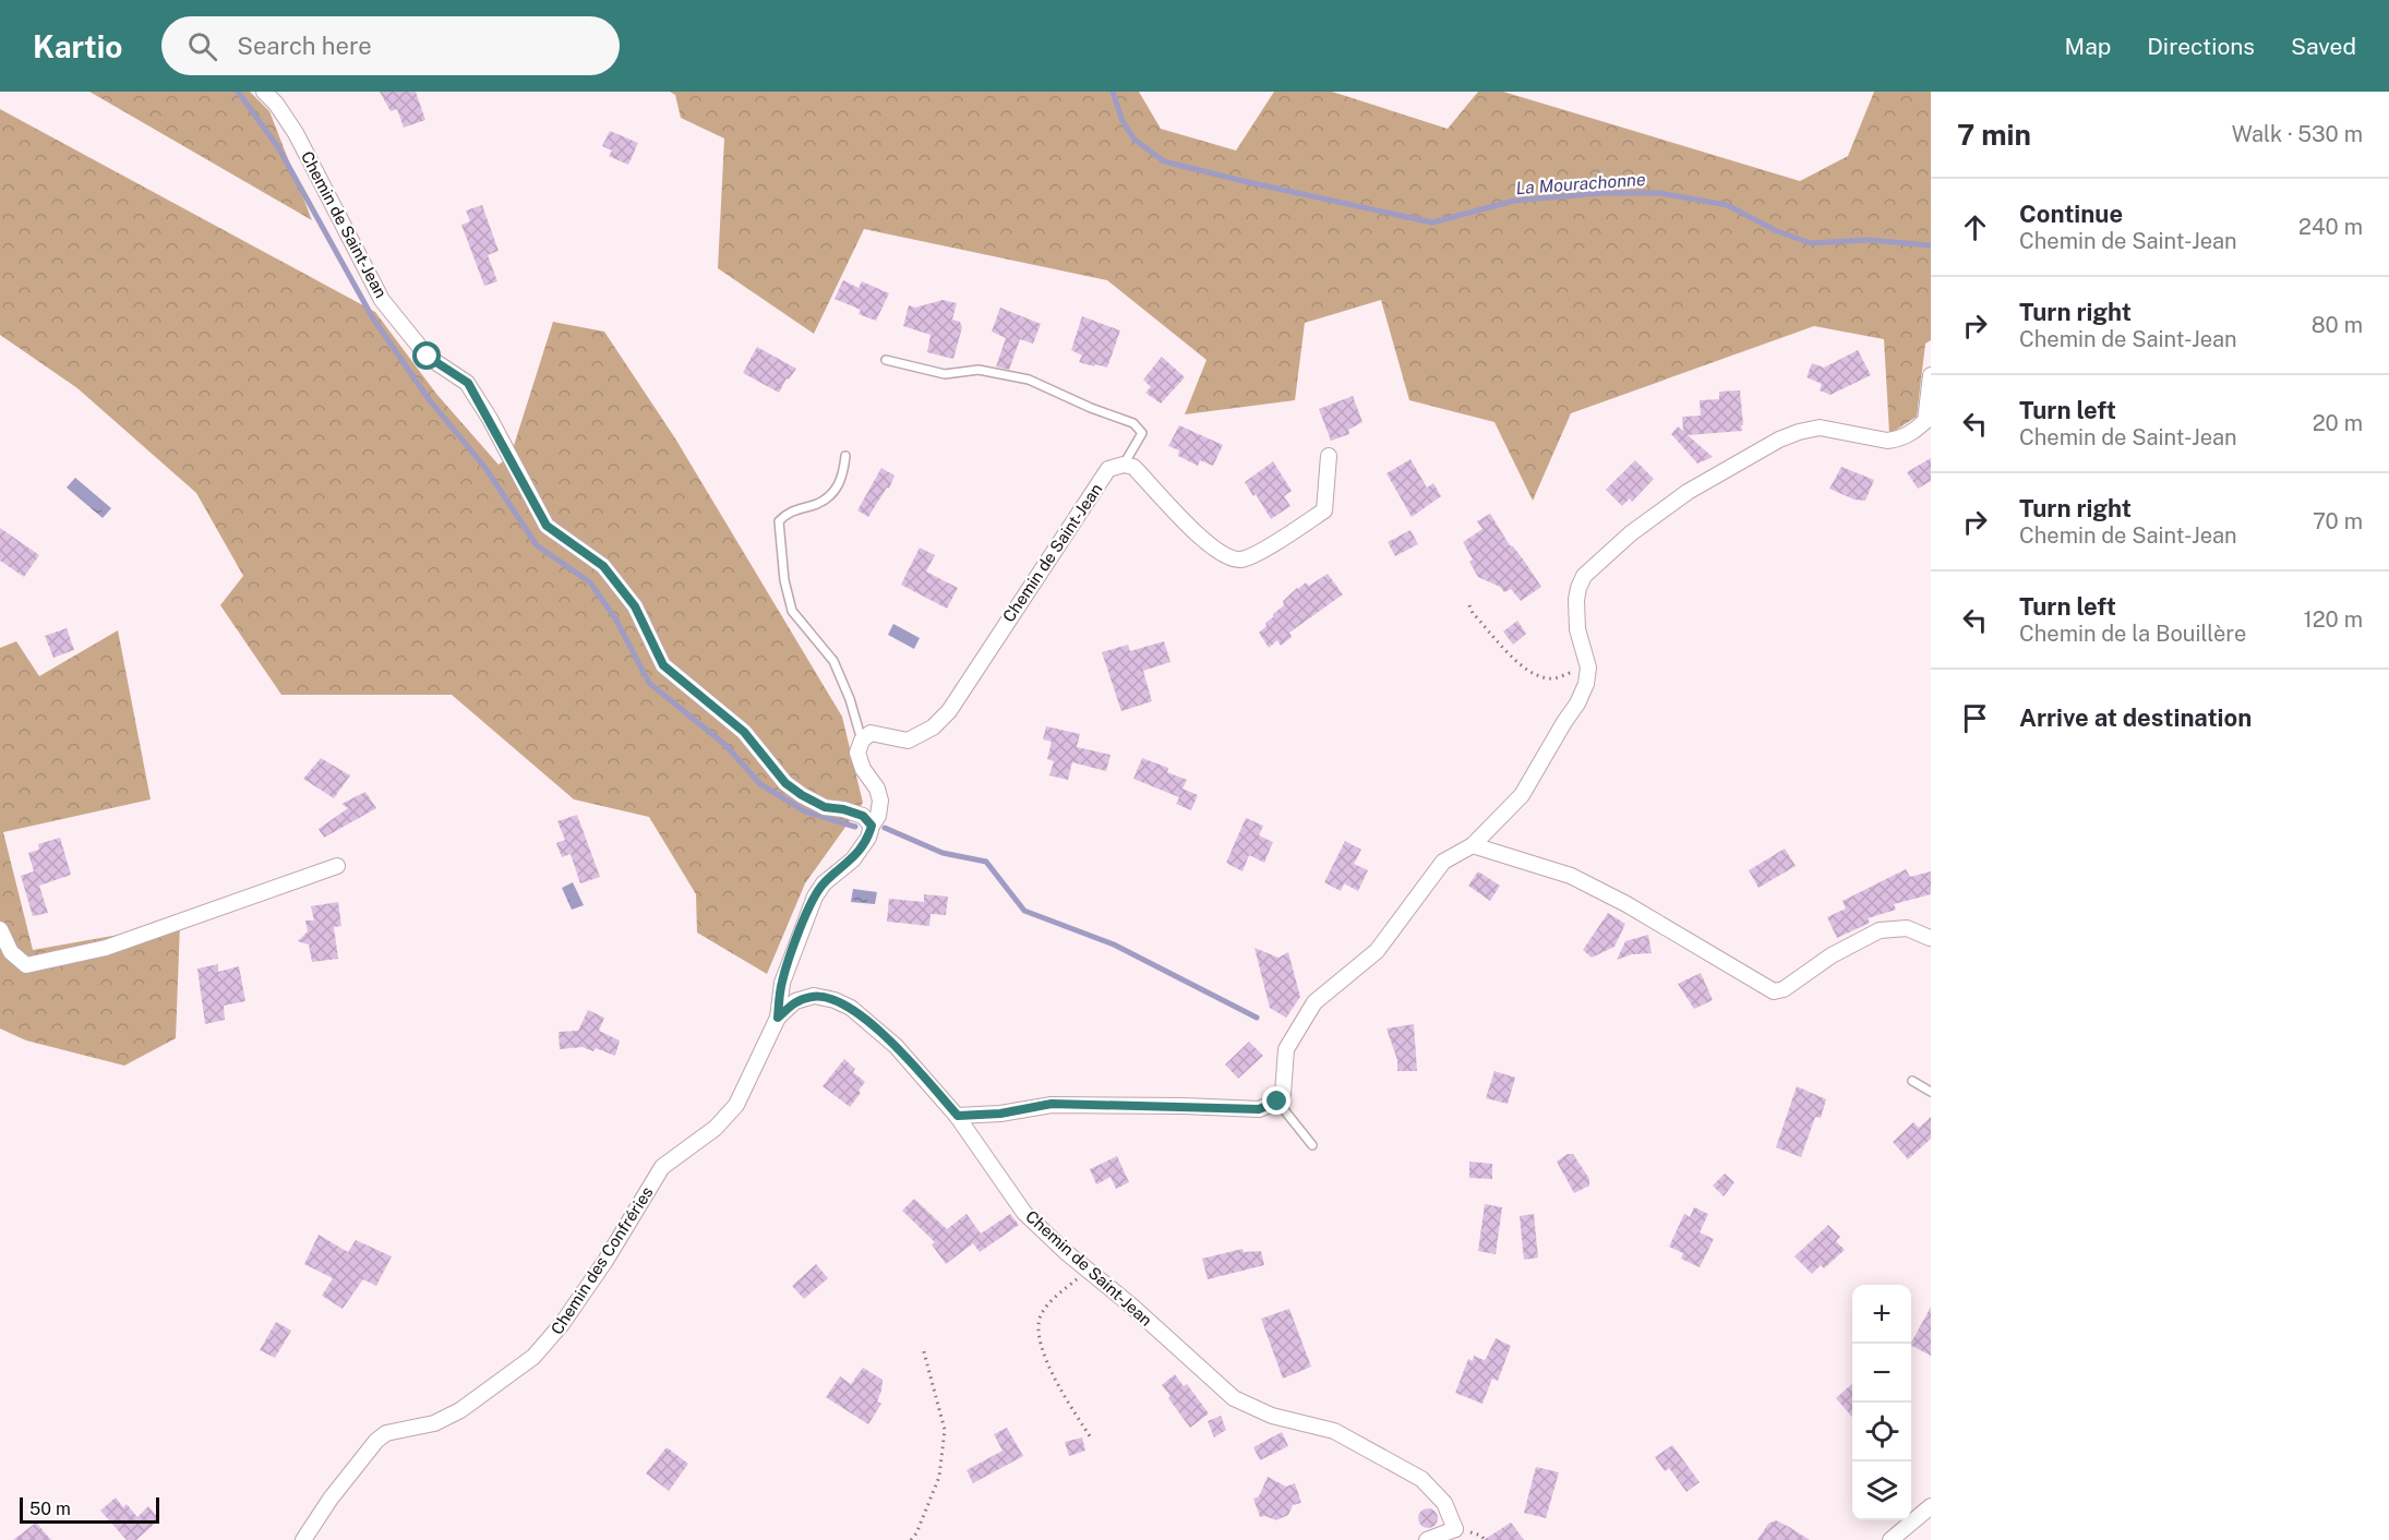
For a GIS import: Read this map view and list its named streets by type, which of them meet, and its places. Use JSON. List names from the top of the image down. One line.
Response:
{"streets":{"street":["Chemin de Saint-Jean","Chemin des Confréries"]},"crossings":[["Chemin de Saint-Jean","Chemin des Confréries"]],"water":["La Mourachonne"],"scale_bar":"50 m","page":{"header":"Kartio","search":"Search here","nav":["Map","Directions","Saved"],"heading":["7 min","Walk · 530 m"],"list":[["Continue","Chemin de Saint-Jean","240 m"],["Turn right","Chemin de Saint-Jean","80 m"],["Turn left","Chemin de Saint-Jean","20 m"],["Turn right","Chemin de Saint-Jean","70 m"],["Turn left","Chemin de la Bouillère","120 m"],"Arrive at destination"],"map_buttons":["+","−"],"scale":"50 m"}}
